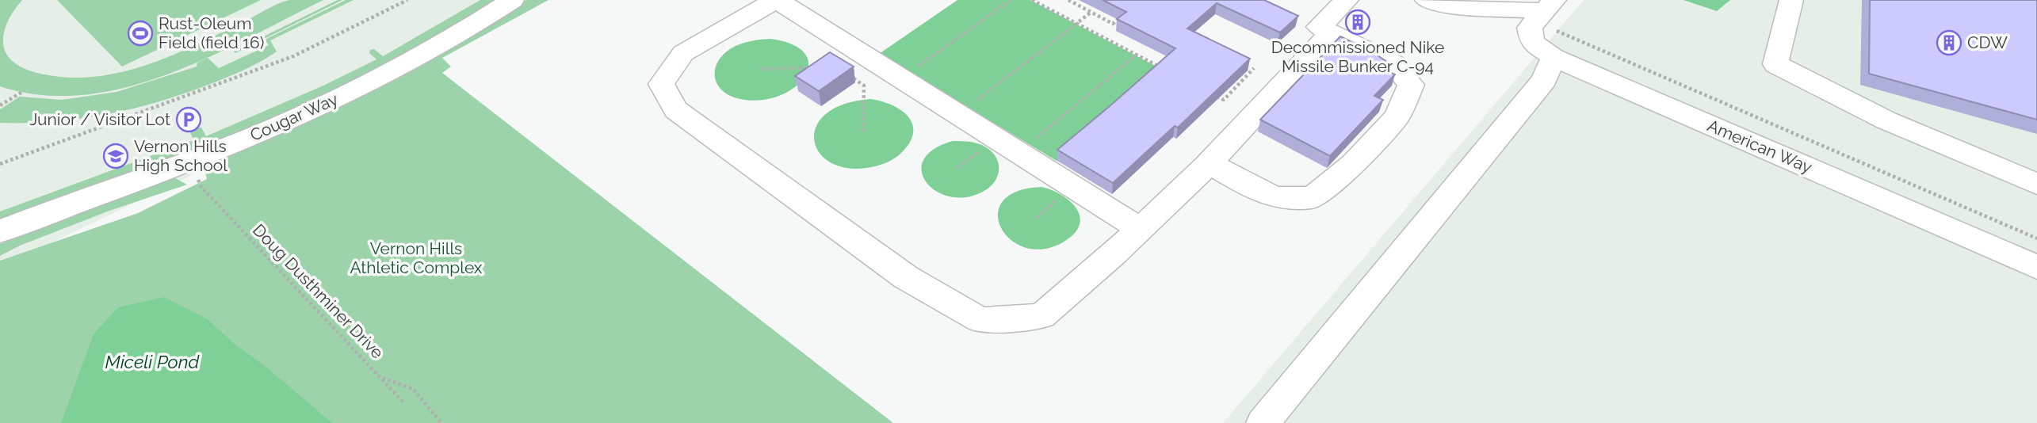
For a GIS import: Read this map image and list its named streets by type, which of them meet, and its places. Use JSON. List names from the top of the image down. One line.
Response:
{"streets":{"street":["Cougar Way","American Way"],"path":["Doug Dusthminer Drive"]},"crossings":[["Cougar Way","Doug Dusthminer Drive"]],"water":["Miceli Pond"],"parks":["Vernon Hills Athletic Complex"],"places":{"building":["Decommissioned Nike Missile Bunker C-94","CDW"],"sports":["Rust-Oleum Field (field 16)"],"parking":["Junior / Visitor Lot"],"school or university":["Vernon Hills High School"]}}
